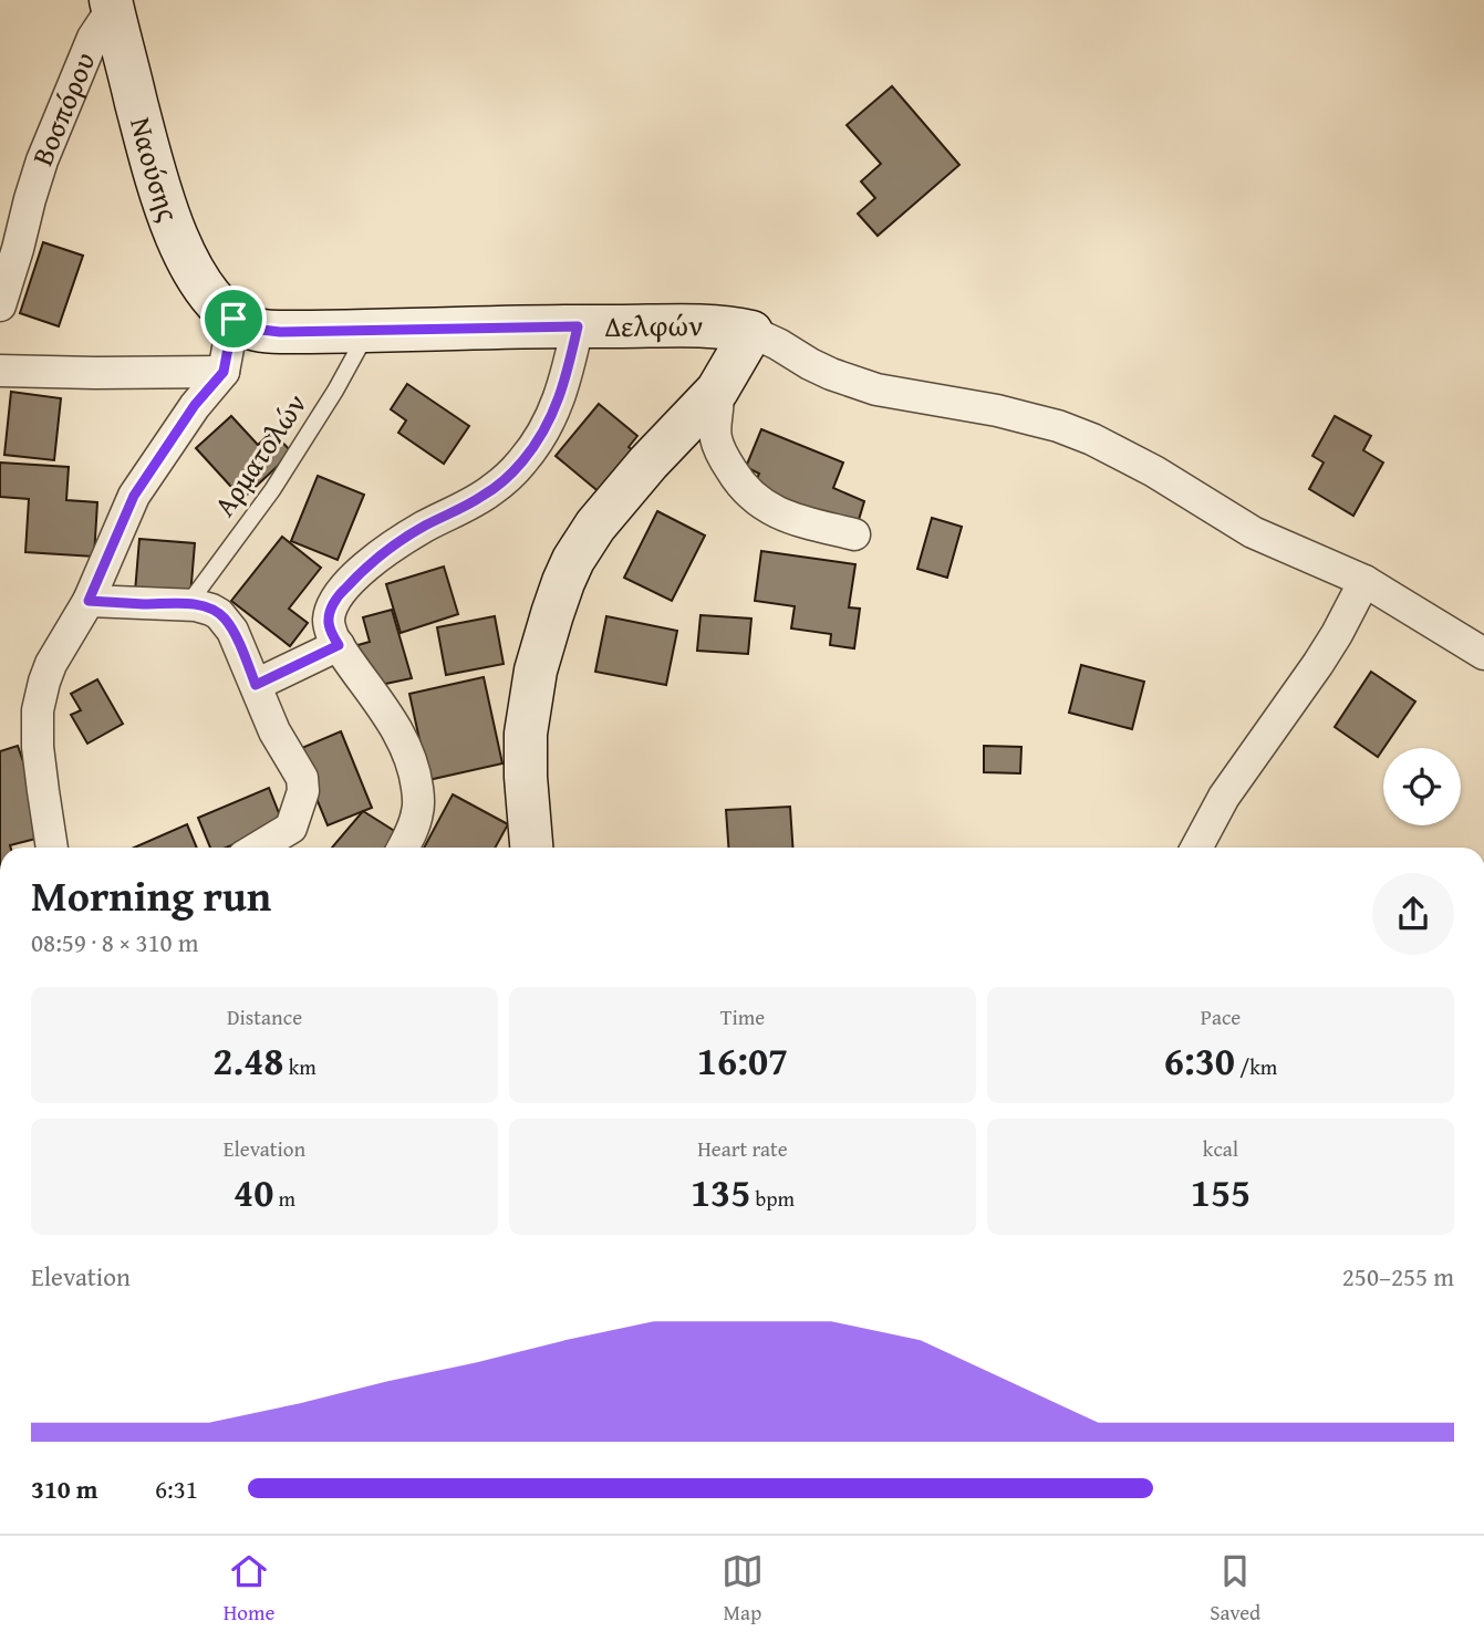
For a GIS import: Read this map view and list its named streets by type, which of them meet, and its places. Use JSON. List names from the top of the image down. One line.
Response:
{"streets":{"street":["Βοσπόρου","Ναούσης","Δελφών"],"lane":["Αρματολών"]},"crossings":[["Βοσπόρου","Ναούσης"],["Ναούσης","Δελφών"],["Δελφών","Αρματολών"]],"page":{"heading":["Morning run","08:59 · 8 × 310 m"],"stats":[["Distance","2.48 km"],["Time","16:07"],["Pace","6:30 /km"],["Elevation","40 m"],["Heart rate","135 bpm"],["kcal","155"]],"chart":["Elevation","250–255 m"],"list":[{"name":"310 m","note":"6:31"}],"tabs":["Home","Map","Saved"]}}
